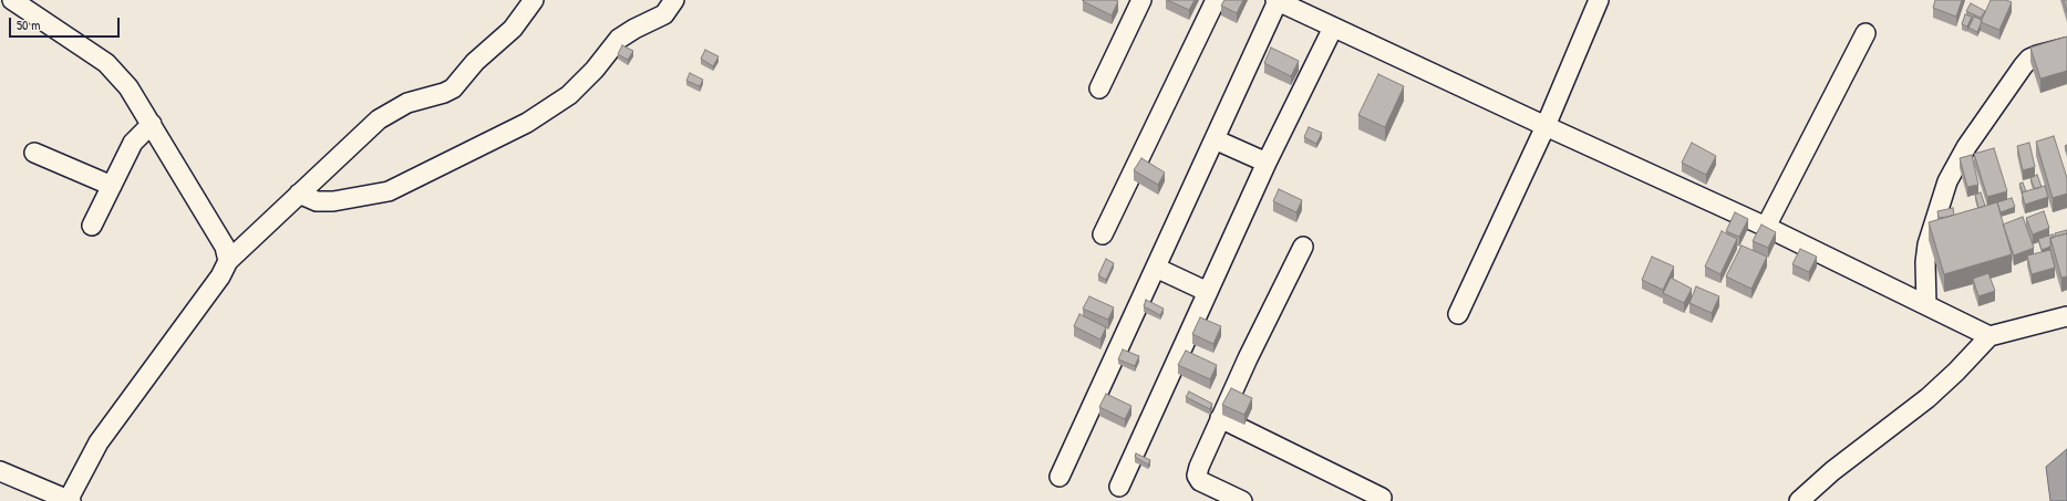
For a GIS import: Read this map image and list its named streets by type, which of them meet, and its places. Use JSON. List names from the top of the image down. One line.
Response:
{"scale_bar":"50 m"}
